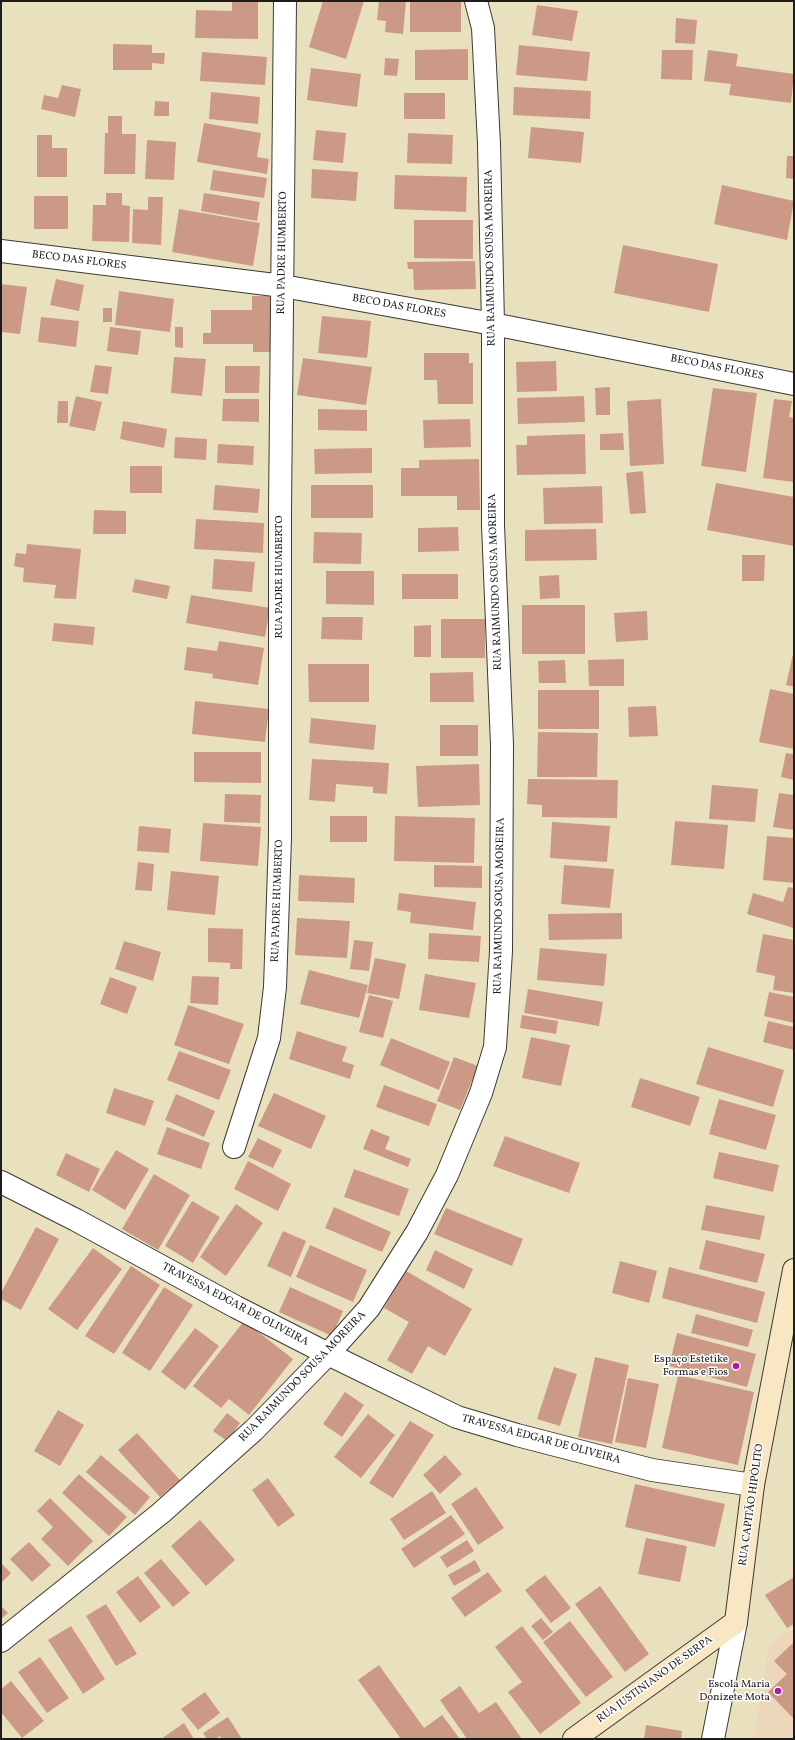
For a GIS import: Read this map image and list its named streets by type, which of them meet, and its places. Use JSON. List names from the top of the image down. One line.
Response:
{"streets":{"main road":["RUA CAPITÃO HIPÓLITO","RUA JUSTINIANO DE SERPA"],"street":["RUA PADRE HUMBERTO","RUA RAIMUNDO SOUSA MOREIRA","BECO DAS FLORES","TRAVESSA EDGAR DE OLIVEIRA"]},"crossings":[["RUA PADRE HUMBERTO","BECO DAS FLORES"],["RUA RAIMUNDO SOUSA MOREIRA","BECO DAS FLORES"],["RUA RAIMUNDO SOUSA MOREIRA","TRAVESSA EDGAR DE OLIVEIRA"],["TRAVESSA EDGAR DE OLIVEIRA","RUA CAPITÃO HIPÓLITO"],["RUA CAPITÃO HIPÓLITO","RUA JUSTINIANO DE SERPA"]],"places":["Espaço Estetike Formas e Fios","Escola Maria Donizete Mota"]}
